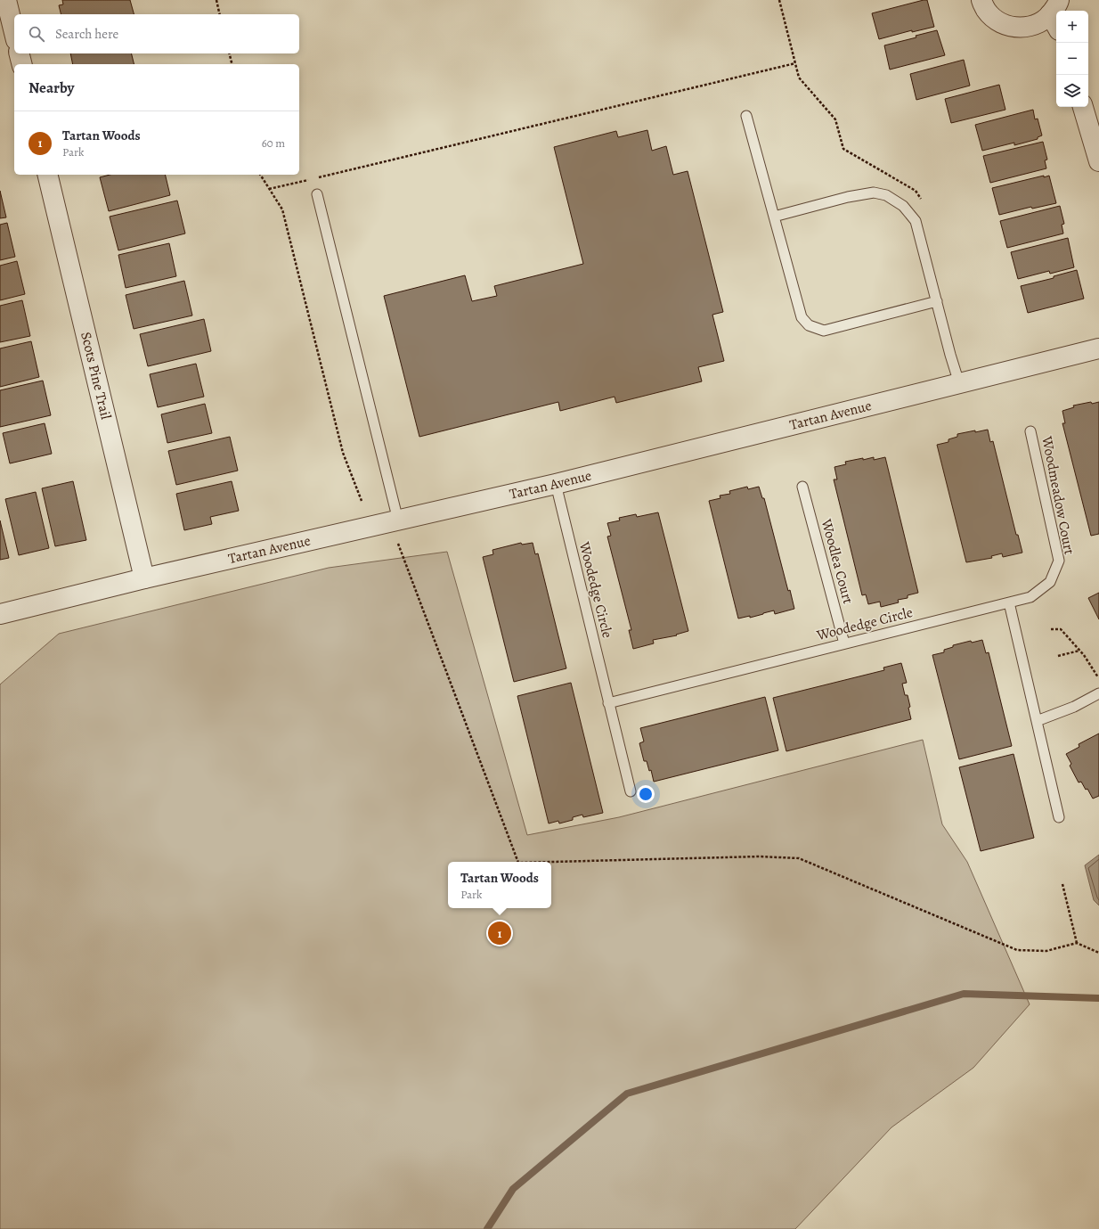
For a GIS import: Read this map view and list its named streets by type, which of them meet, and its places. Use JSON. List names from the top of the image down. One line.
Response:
{"streets":{"street":["Scots Pine Trail","Tartan Avenue"],"lane":["Woodmeadow Court","Woodlea Court","Woodedge Circle"]},"crossings":[["Scots Pine Trail","Tartan Avenue"],["Tartan Avenue","Woodedge Circle"],["Woodmeadow Court","Woodedge Circle"],["Woodlea Court","Woodedge Circle"]],"page":{"map_buttons":["+","−"],"search":"Search here","heading":"Nearby","list":[{"mark":"1","name":"Tartan Woods","note":"Park","value":"60 m"}],"popup":["Tartan Woods","Park"],"pins":"1"}}
